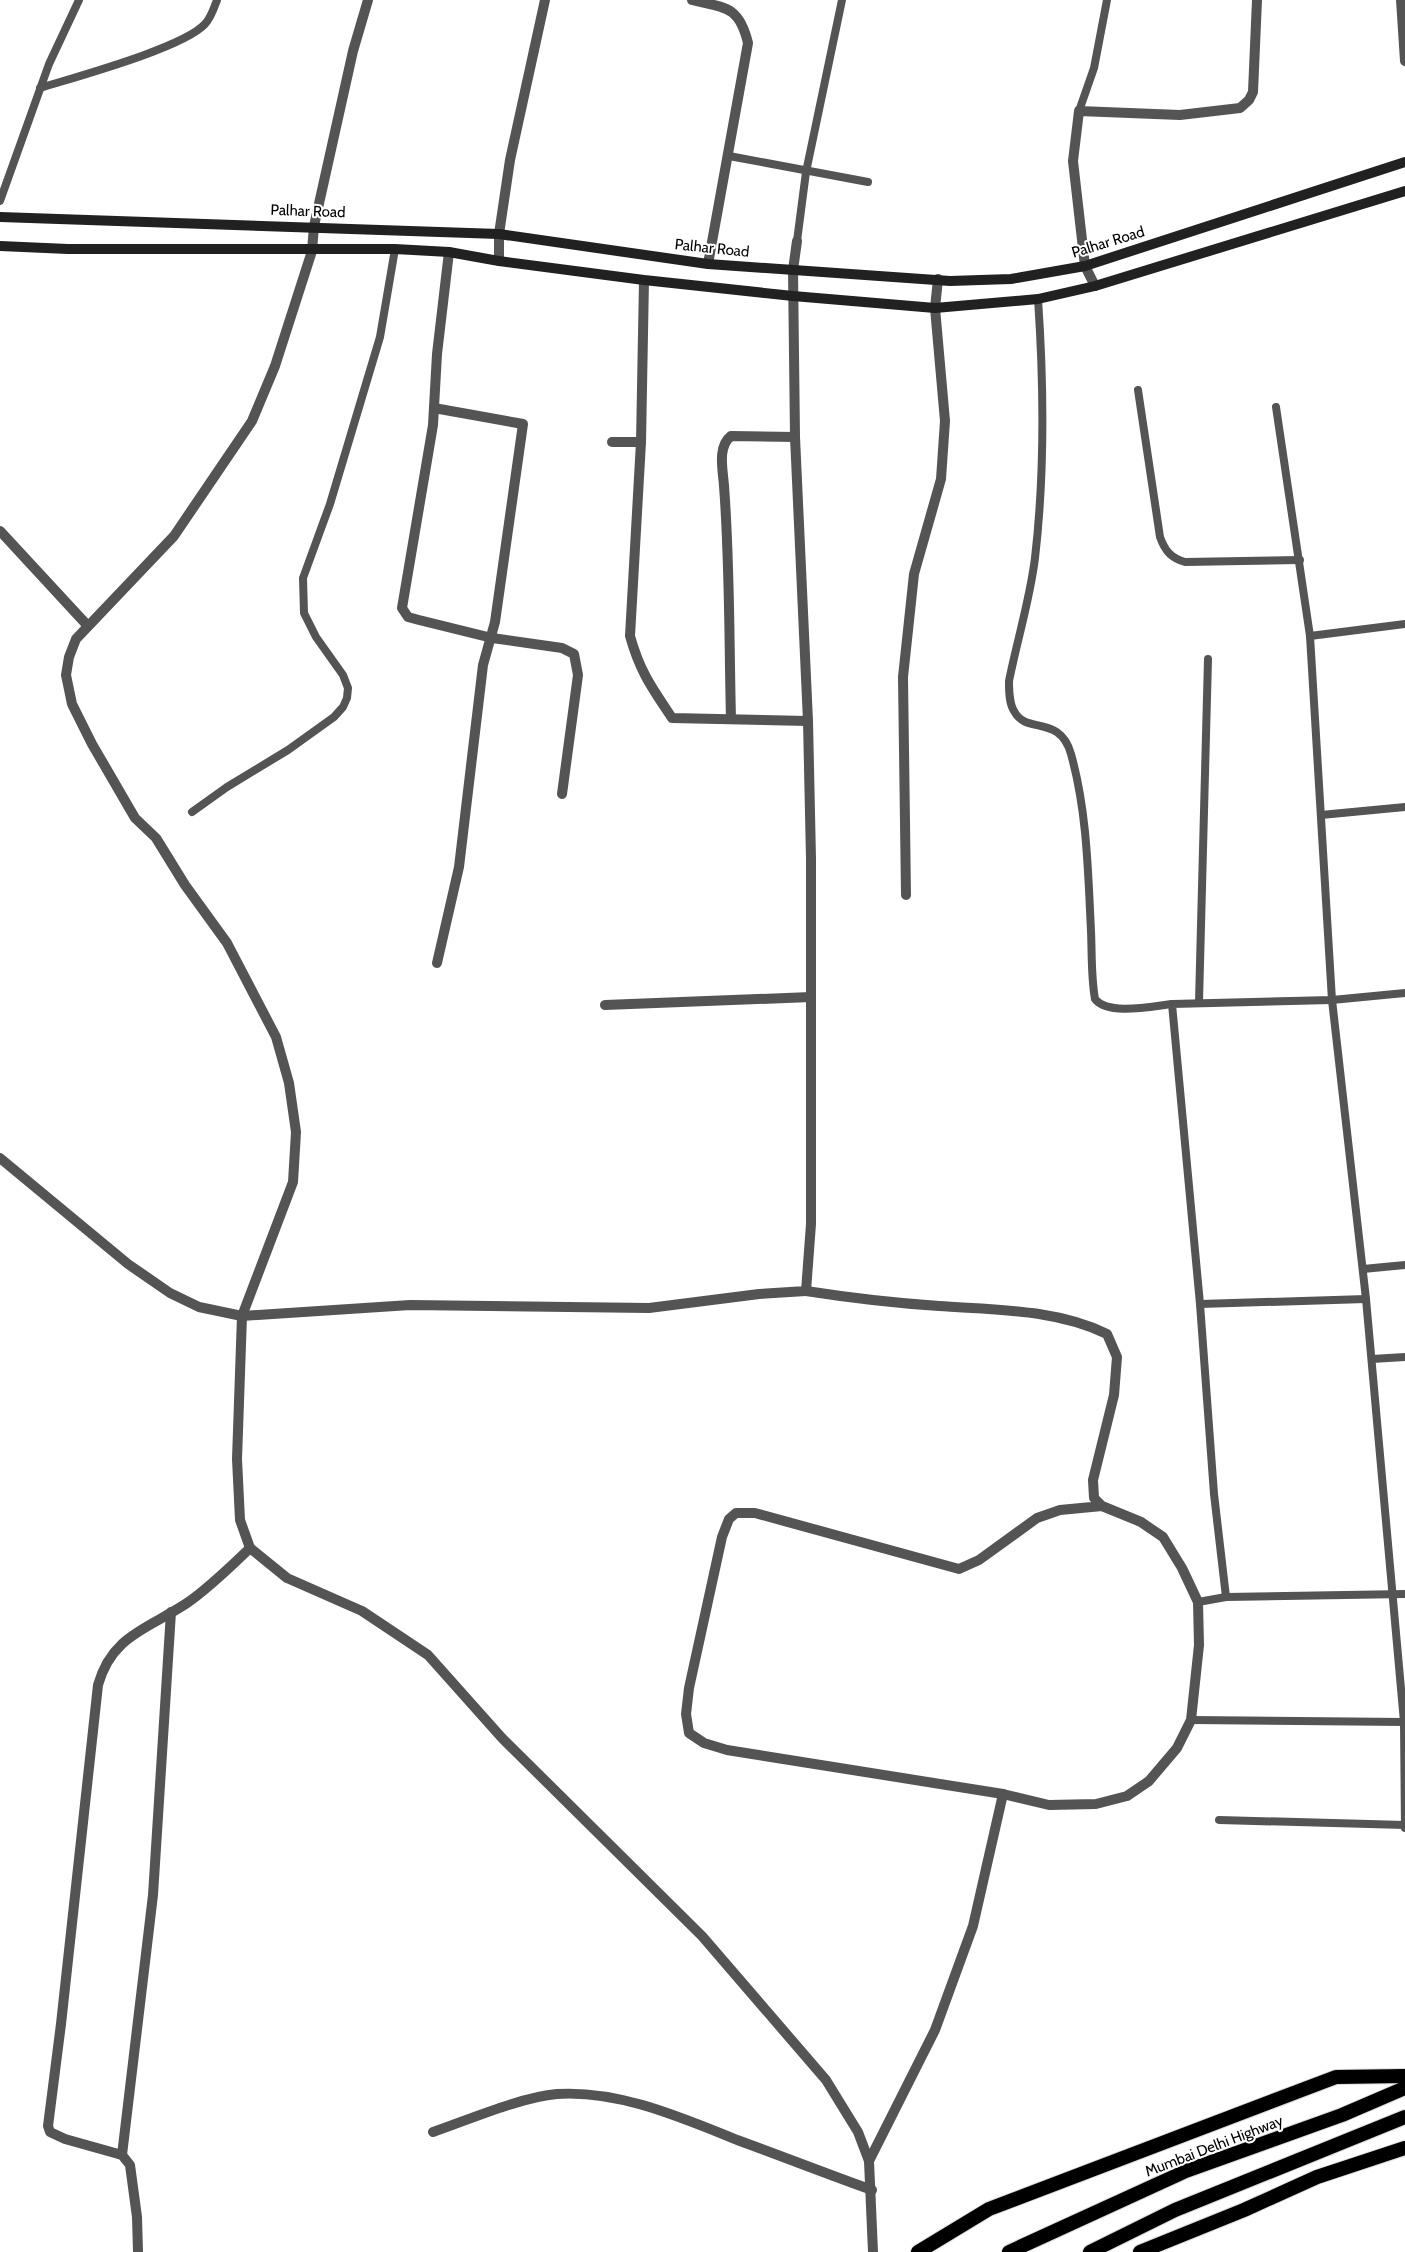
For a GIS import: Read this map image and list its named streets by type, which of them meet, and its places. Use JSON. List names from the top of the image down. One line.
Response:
{"streets":{"highway":["Mumbai Delhi Highway"],"main road":["Palhar Road"]}}
